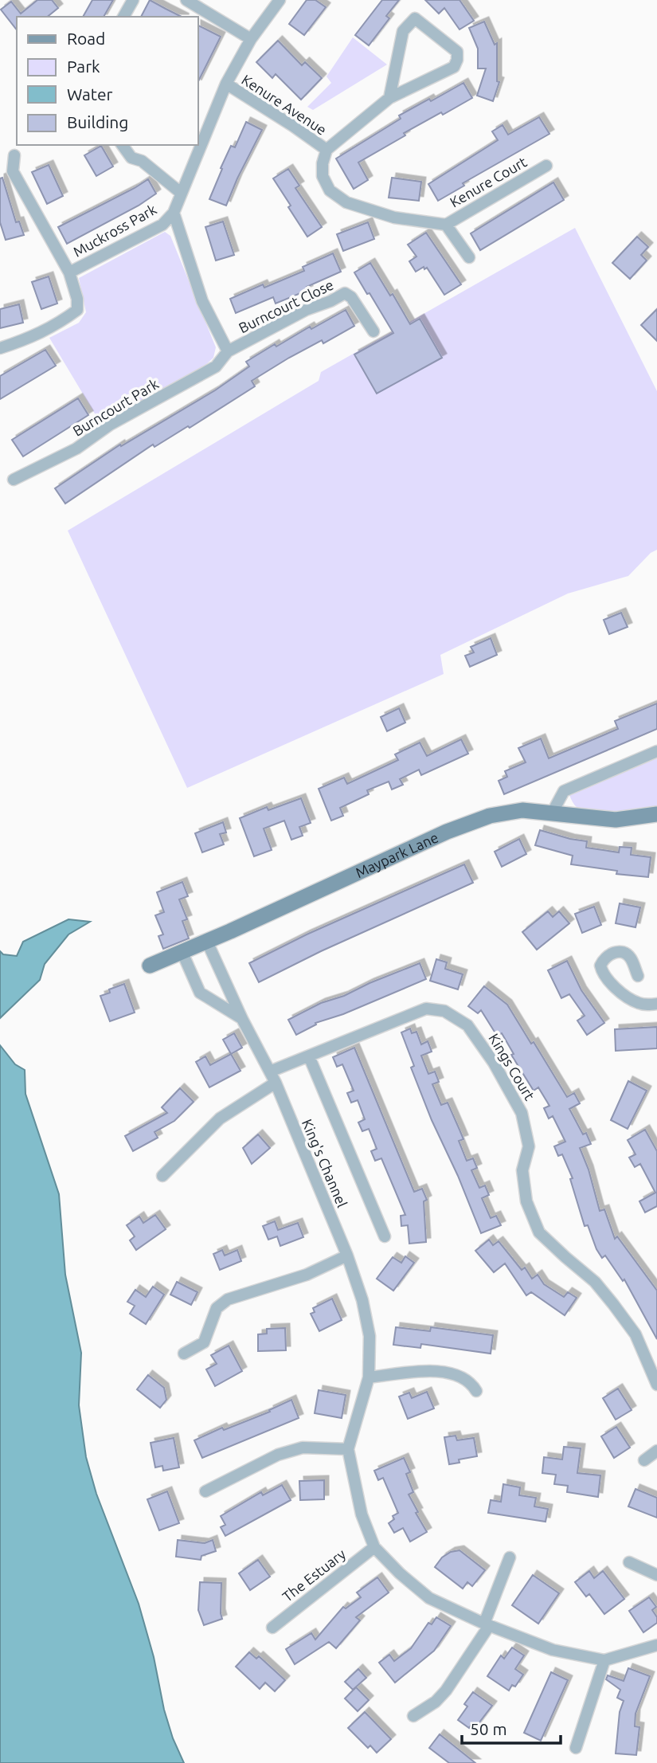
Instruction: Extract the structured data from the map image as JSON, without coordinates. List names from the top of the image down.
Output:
{
  "streets": {
    "street": [
      "Kenure Avenue",
      "Kenure Court",
      "Muckross Park",
      "Burncourt Close",
      "Burncourt Park",
      "Maypark Lane",
      "Kings Court",
      "King's Channel",
      "The Estuary"
    ]
  },
  "crossings": [
    ["Kenure Avenue", "Kenure Court"],
    ["Burncourt Close", "Burncourt Park"],
    ["Maypark Lane", "King's Channel"],
    ["Kings Court", "King's Channel"],
    ["King's Channel", "The Estuary"]
  ],
  "legend": [
    "Road",
    "Park",
    "Water",
    "Building"
  ],
  "scale_bar": "50 m"
}
